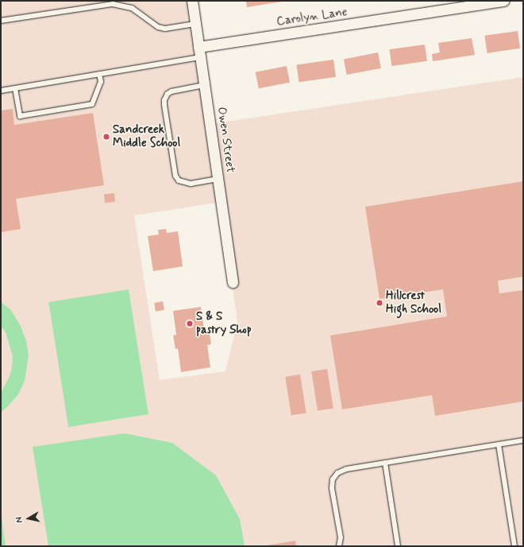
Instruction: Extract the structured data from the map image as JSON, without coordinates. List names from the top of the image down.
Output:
{
  "streets": {
    "street": ["Carolyn Lane", "Owen Street"]
  },
  "crossings": [
    ["Carolyn Lane", "Owen Street"]
  ],
  "places": ["Sandcreek Middle School", "Hillcrest High School", "S & S pastry Shop"],
  "north": "left"
}
